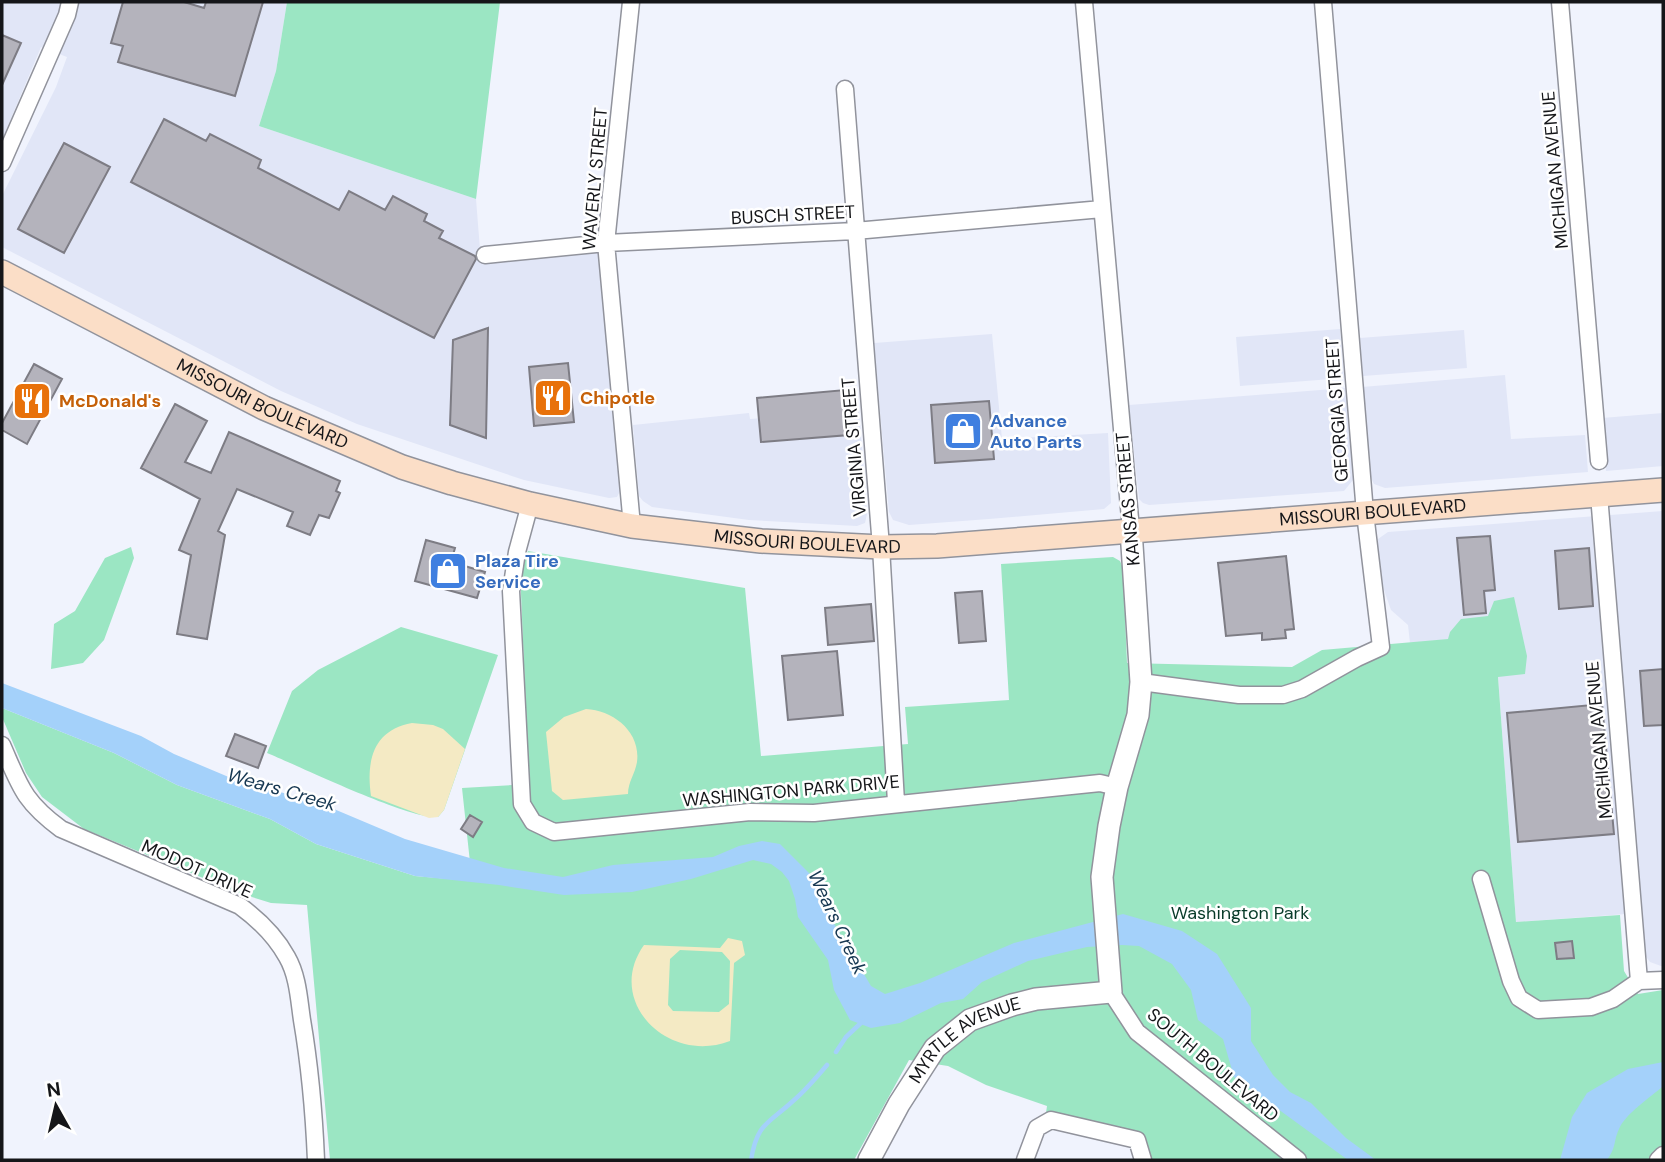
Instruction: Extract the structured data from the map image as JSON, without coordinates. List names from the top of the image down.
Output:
{
  "streets": {
    "main road": ["MISSOURI BOULEVARD"],
    "street": [
      "MICHIGAN AVENUE",
      "WAVERLY STREET",
      "BUSCH STREET",
      "GEORGIA STREET",
      "VIRGINIA STREET",
      "KANSAS STREET",
      "WASHINGTON PARK DRIVE",
      "MODOT DRIVE",
      "MYRTLE AVENUE",
      "SOUTH BOULEVARD"
    ]
  },
  "crossings": [
    ["MICHIGAN AVENUE", "MISSOURI BOULEVARD"],
    ["WAVERLY STREET", "BUSCH STREET"],
    ["WAVERLY STREET", "MISSOURI BOULEVARD"],
    ["BUSCH STREET", "VIRGINIA STREET"],
    ["BUSCH STREET", "KANSAS STREET"],
    ["MISSOURI BOULEVARD", "GEORGIA STREET"],
    ["MISSOURI BOULEVARD", "VIRGINIA STREET"],
    ["MISSOURI BOULEVARD", "KANSAS STREET"],
    ["MISSOURI BOULEVARD", "WASHINGTON PARK DRIVE"],
    ["GEORGIA STREET", "KANSAS STREET"],
    ["VIRGINIA STREET", "WASHINGTON PARK DRIVE"],
    ["KANSAS STREET", "WASHINGTON PARK DRIVE"],
    ["KANSAS STREET", "MYRTLE AVENUE"],
    ["KANSAS STREET", "SOUTH BOULEVARD"],
    ["MYRTLE AVENUE", "SOUTH BOULEVARD"]
  ],
  "water": ["Wears Creek"],
  "parks": ["Washington Park"],
  "places": {
    "restaurant": ["Chipotle", "McDonald's"],
    "shop": ["Advance Auto Parts", "Plaza Tire Service"]
  },
  "north": "top"
}
